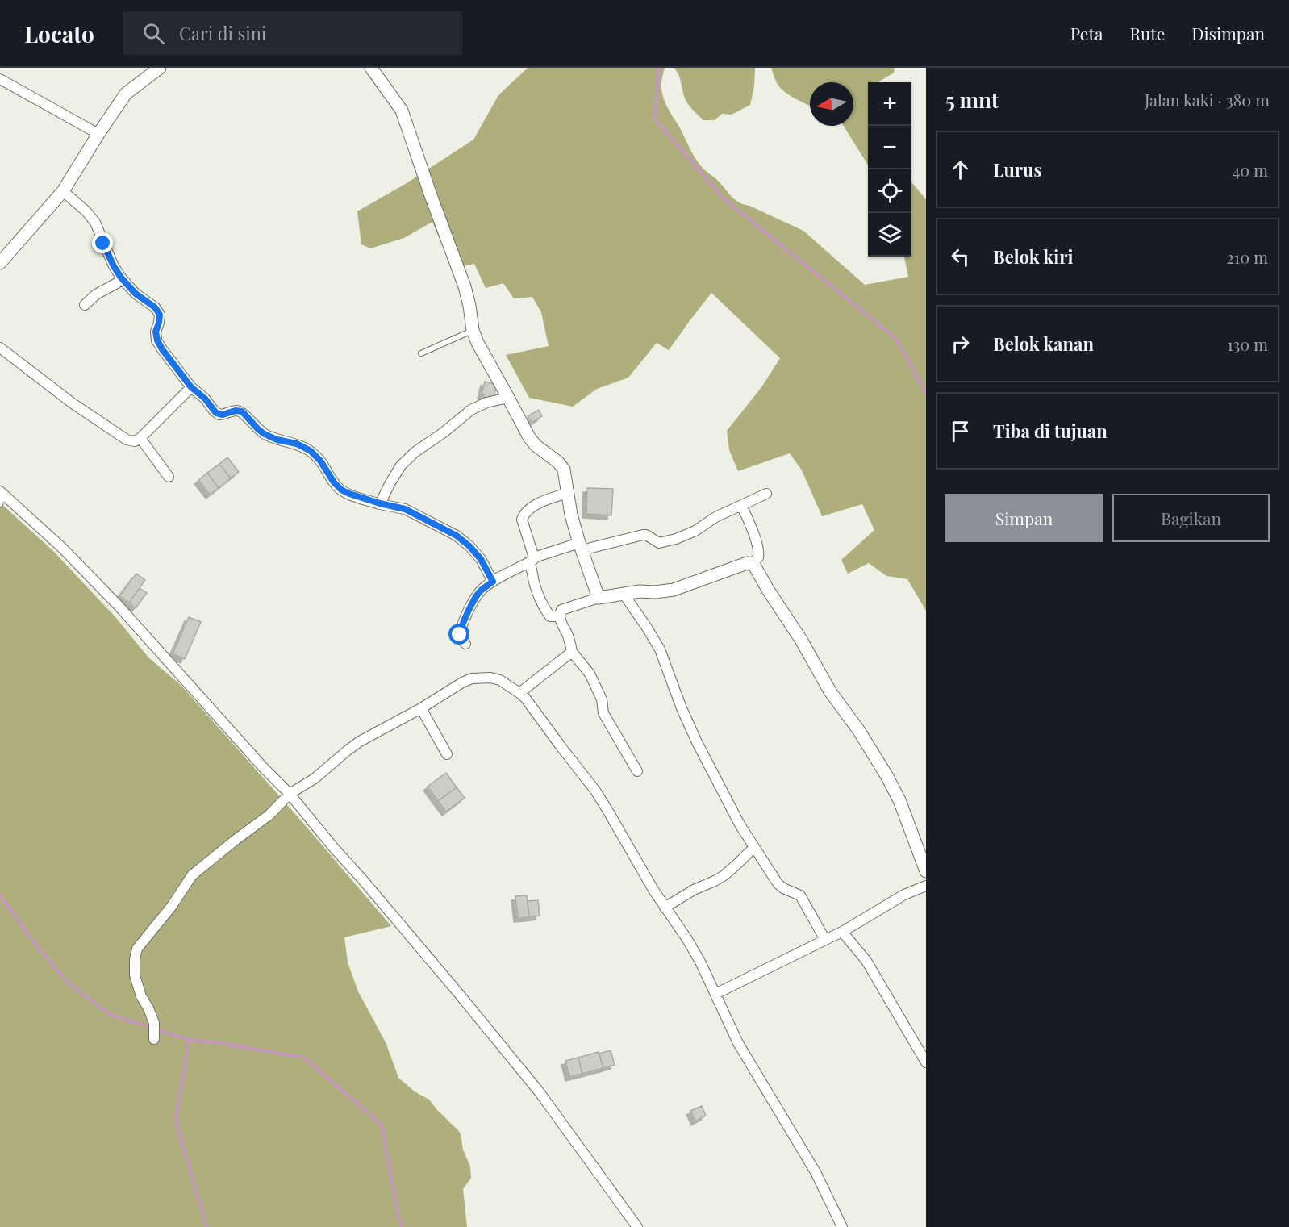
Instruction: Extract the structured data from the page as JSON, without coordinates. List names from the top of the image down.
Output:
{
  "north": "left",
  "page": {
    "header": "Locato",
    "search": "Cari di sini",
    "nav": ["Peta", "Rute", "Disimpan"],
    "heading": ["5 mnt", "Jalan kaki · 380 m"],
    "map_buttons": ["+", "−"],
    "list": [
      ["Lurus", "40 m"],
      ["Belok kiri", "210 m"],
      ["Belok kanan", "130 m"],
      "Tiba di tujuan"
    ],
    "buttons": ["Simpan", "Bagikan"]
  }
}
